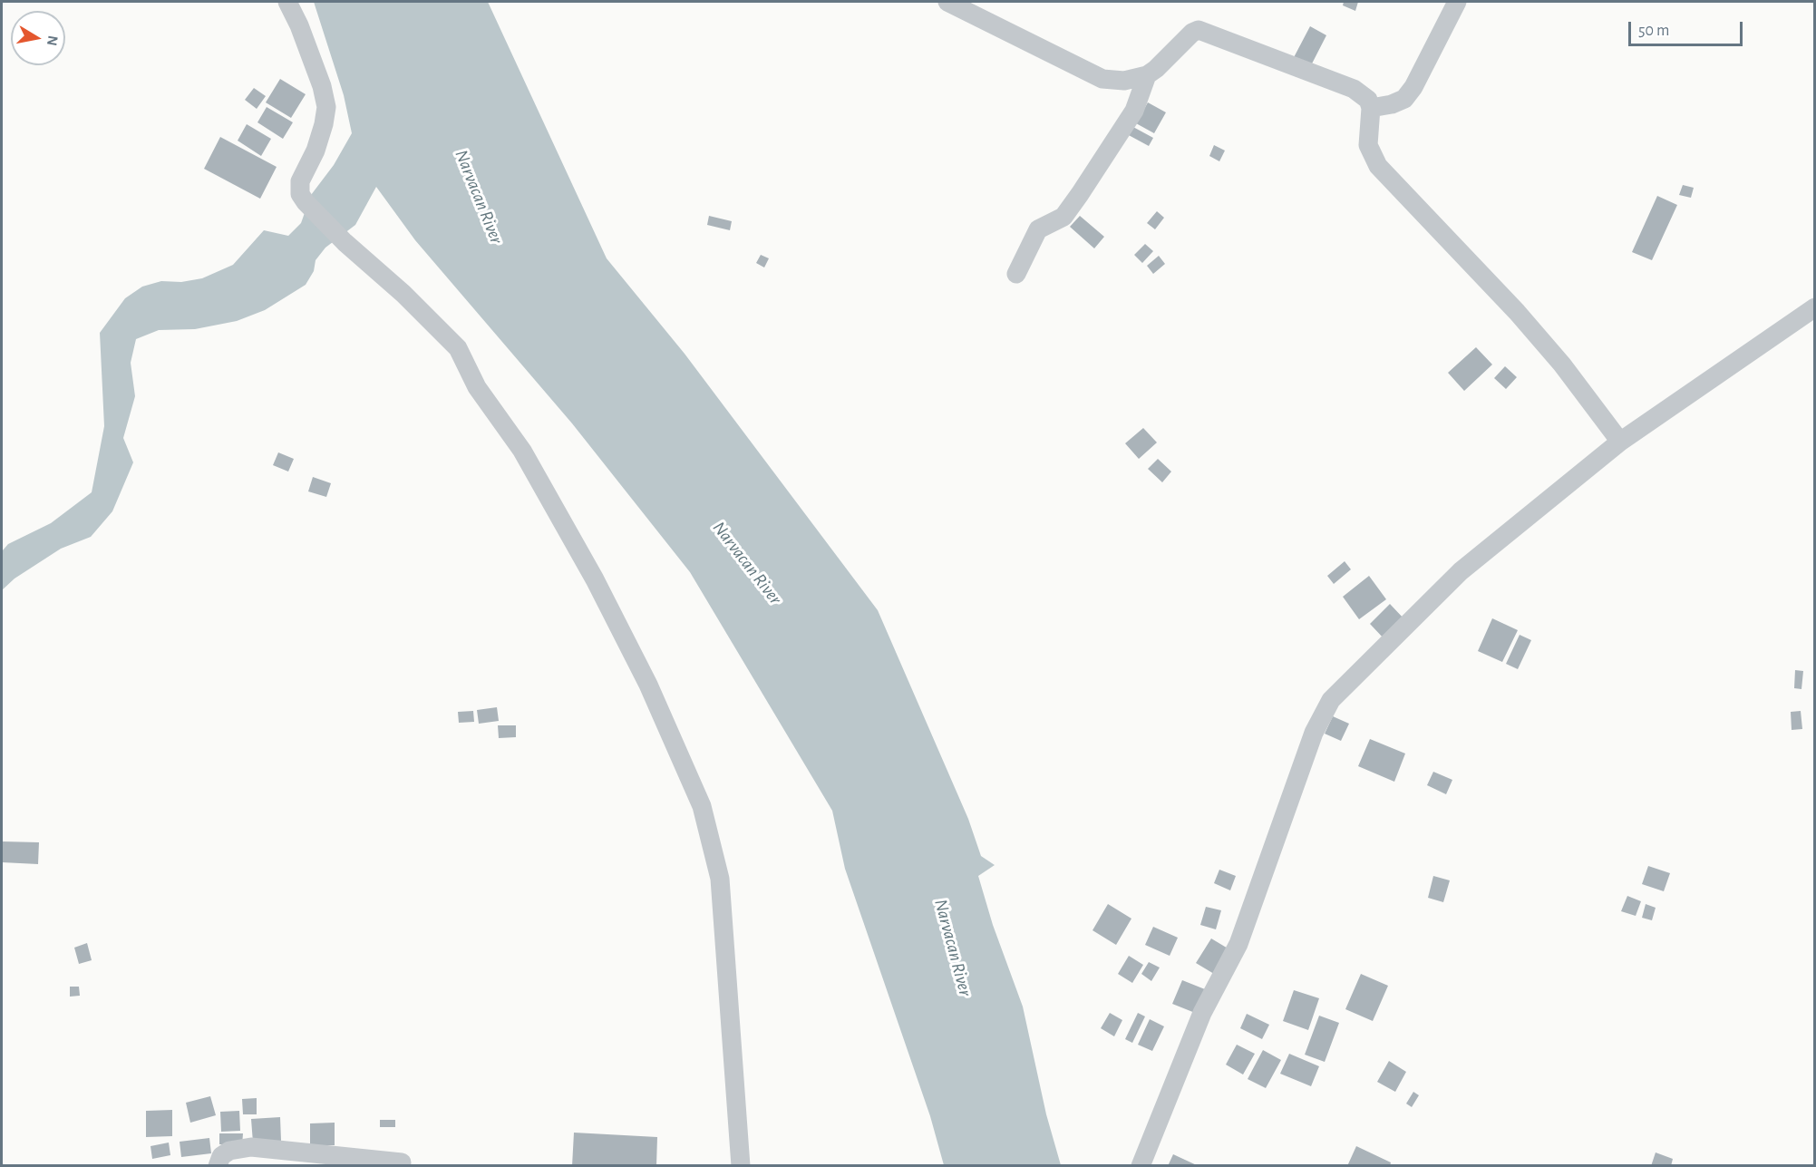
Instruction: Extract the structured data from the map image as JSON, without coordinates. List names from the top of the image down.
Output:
{
  "water": ["Narvacan River"],
  "scale_bar": "50 m",
  "north": "right"
}
